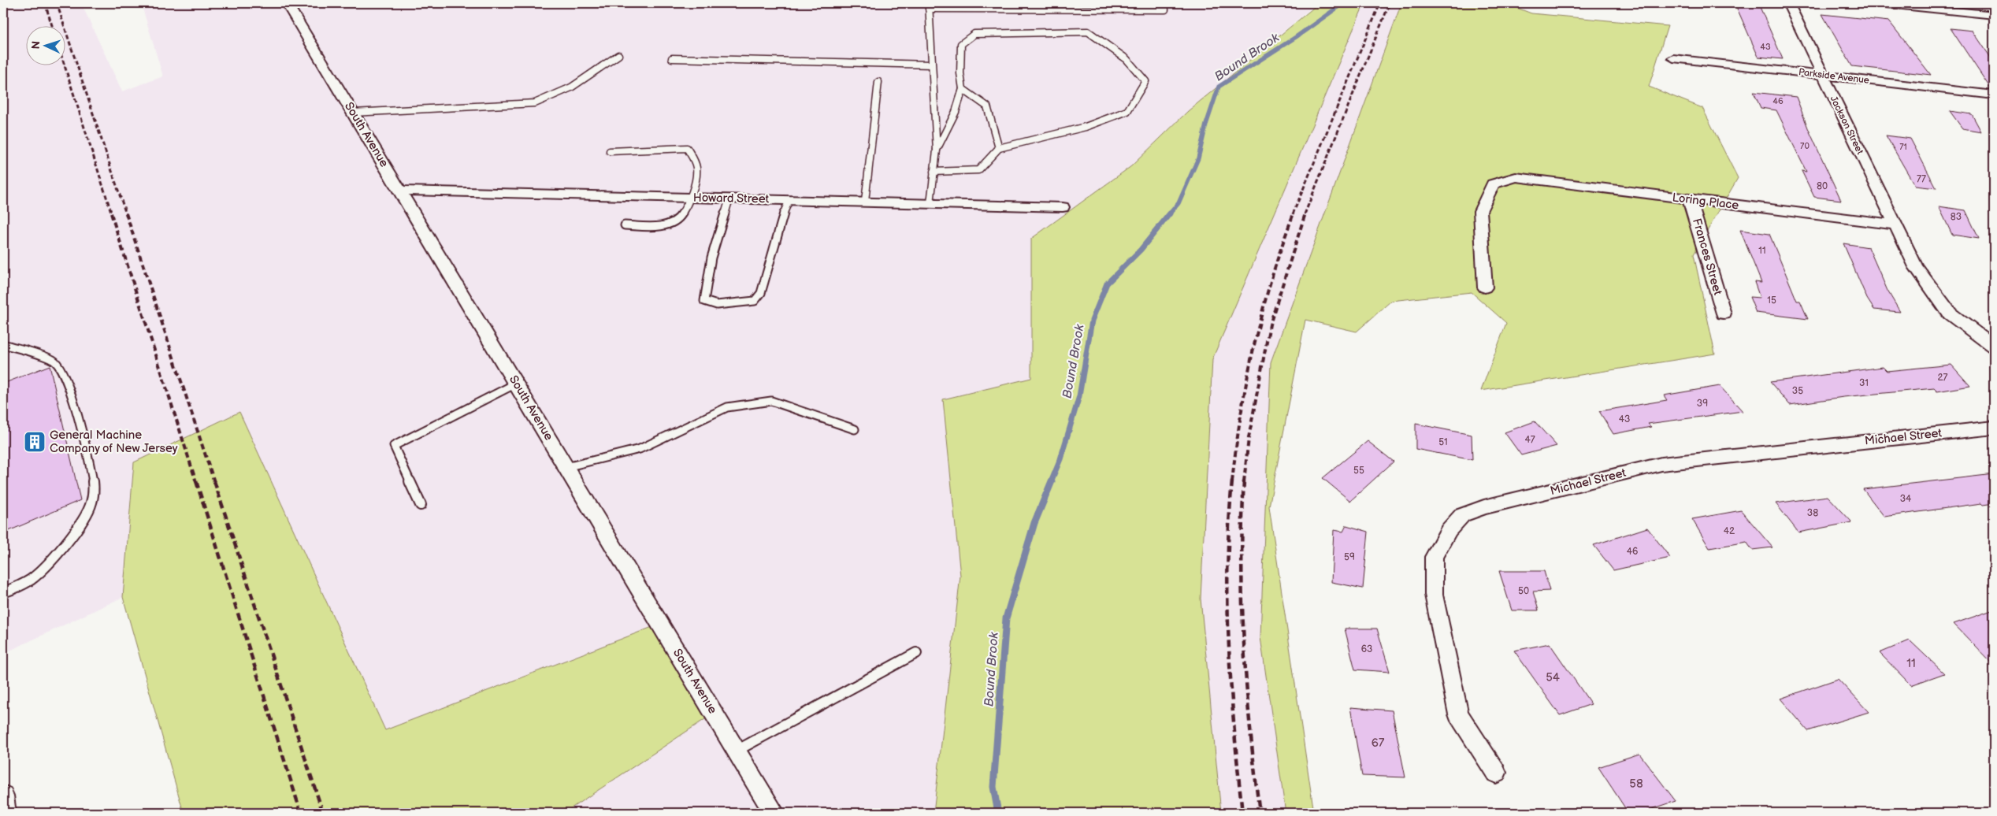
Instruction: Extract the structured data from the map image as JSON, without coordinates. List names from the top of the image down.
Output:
{
  "streets": {
    "street": [
      "Parkside Avenue",
      "Jackson Street",
      "South Avenue",
      "Howard Street",
      "Loring Place",
      "Frances Street",
      "Michael Street"
    ]
  },
  "crossings": [
    ["Parkside Avenue", "Jackson Street"],
    ["Jackson Street", "Loring Place"],
    ["South Avenue", "Howard Street"],
    ["Loring Place", "Frances Street"]
  ],
  "water": ["Bound Brook"],
  "places": {
    "building": ["General Machine Company of New Jersey"]
  },
  "house_numbers": [
    "43",
    "46",
    "70",
    "71",
    "77",
    "80",
    "83",
    "11",
    "15",
    "27",
    "31",
    "35",
    "39",
    "43",
    "47",
    "51",
    "55",
    "34",
    "38",
    "42",
    "46",
    "59",
    "50",
    "63",
    "11",
    "54",
    "67",
    "58"
  ],
  "north": "left"
}
